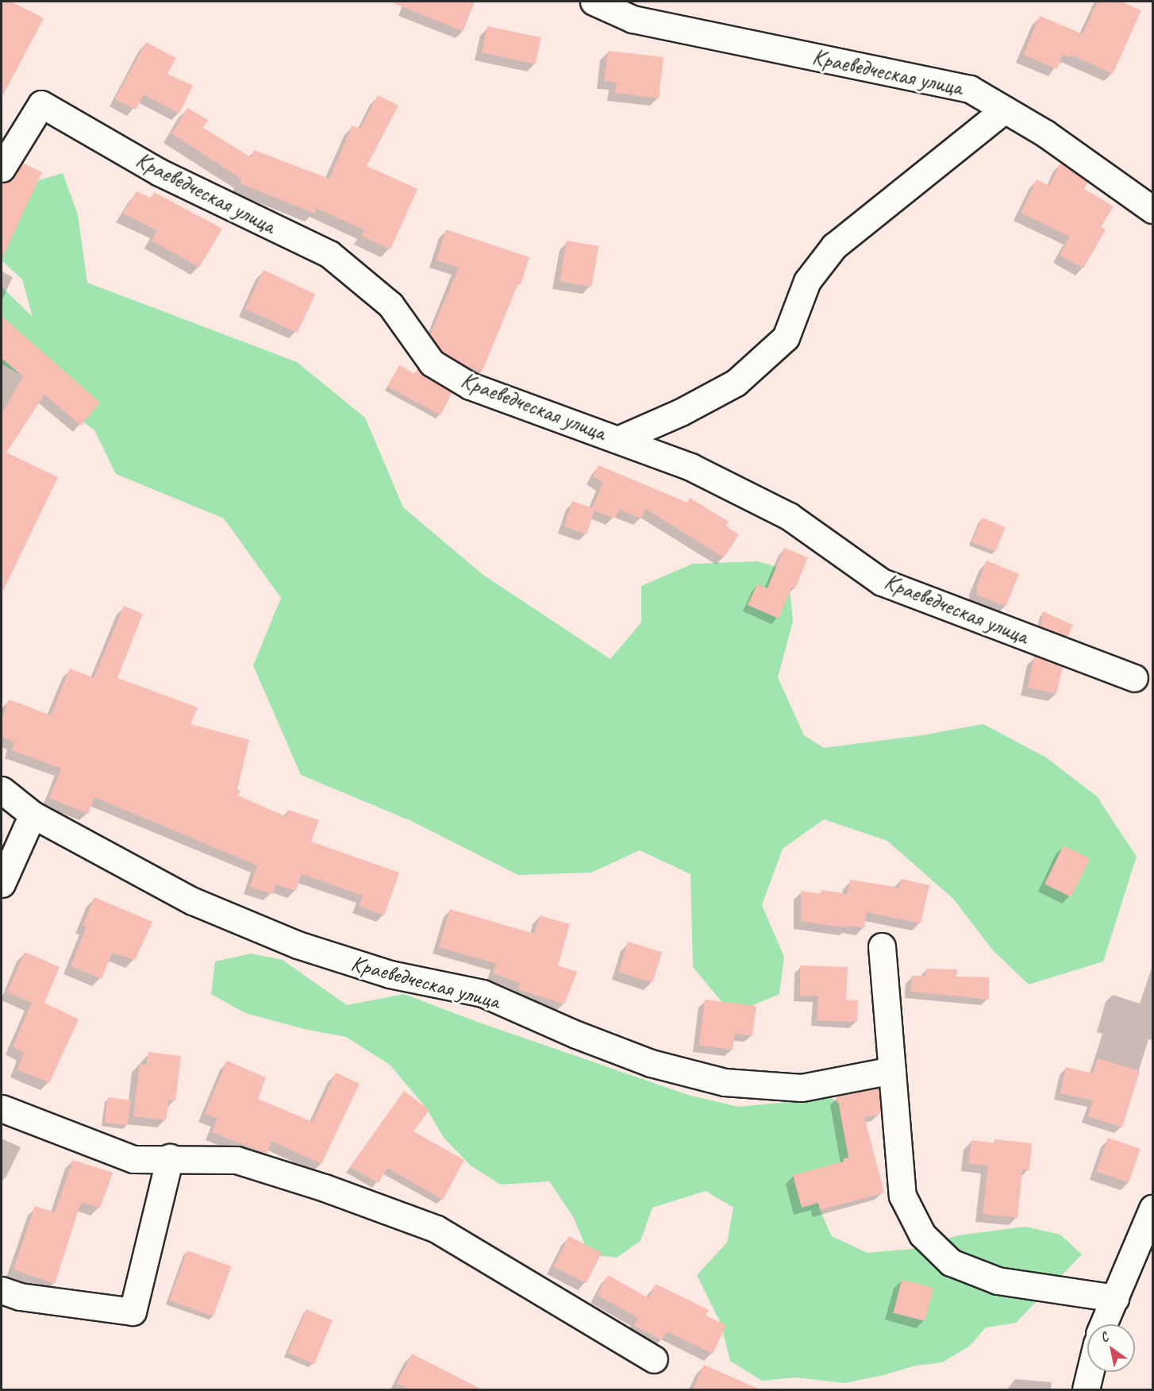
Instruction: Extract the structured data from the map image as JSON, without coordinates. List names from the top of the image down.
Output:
{
  "streets": {
    "street": ["Краеведческая улица"]
  },
  "north": "top left"
}
